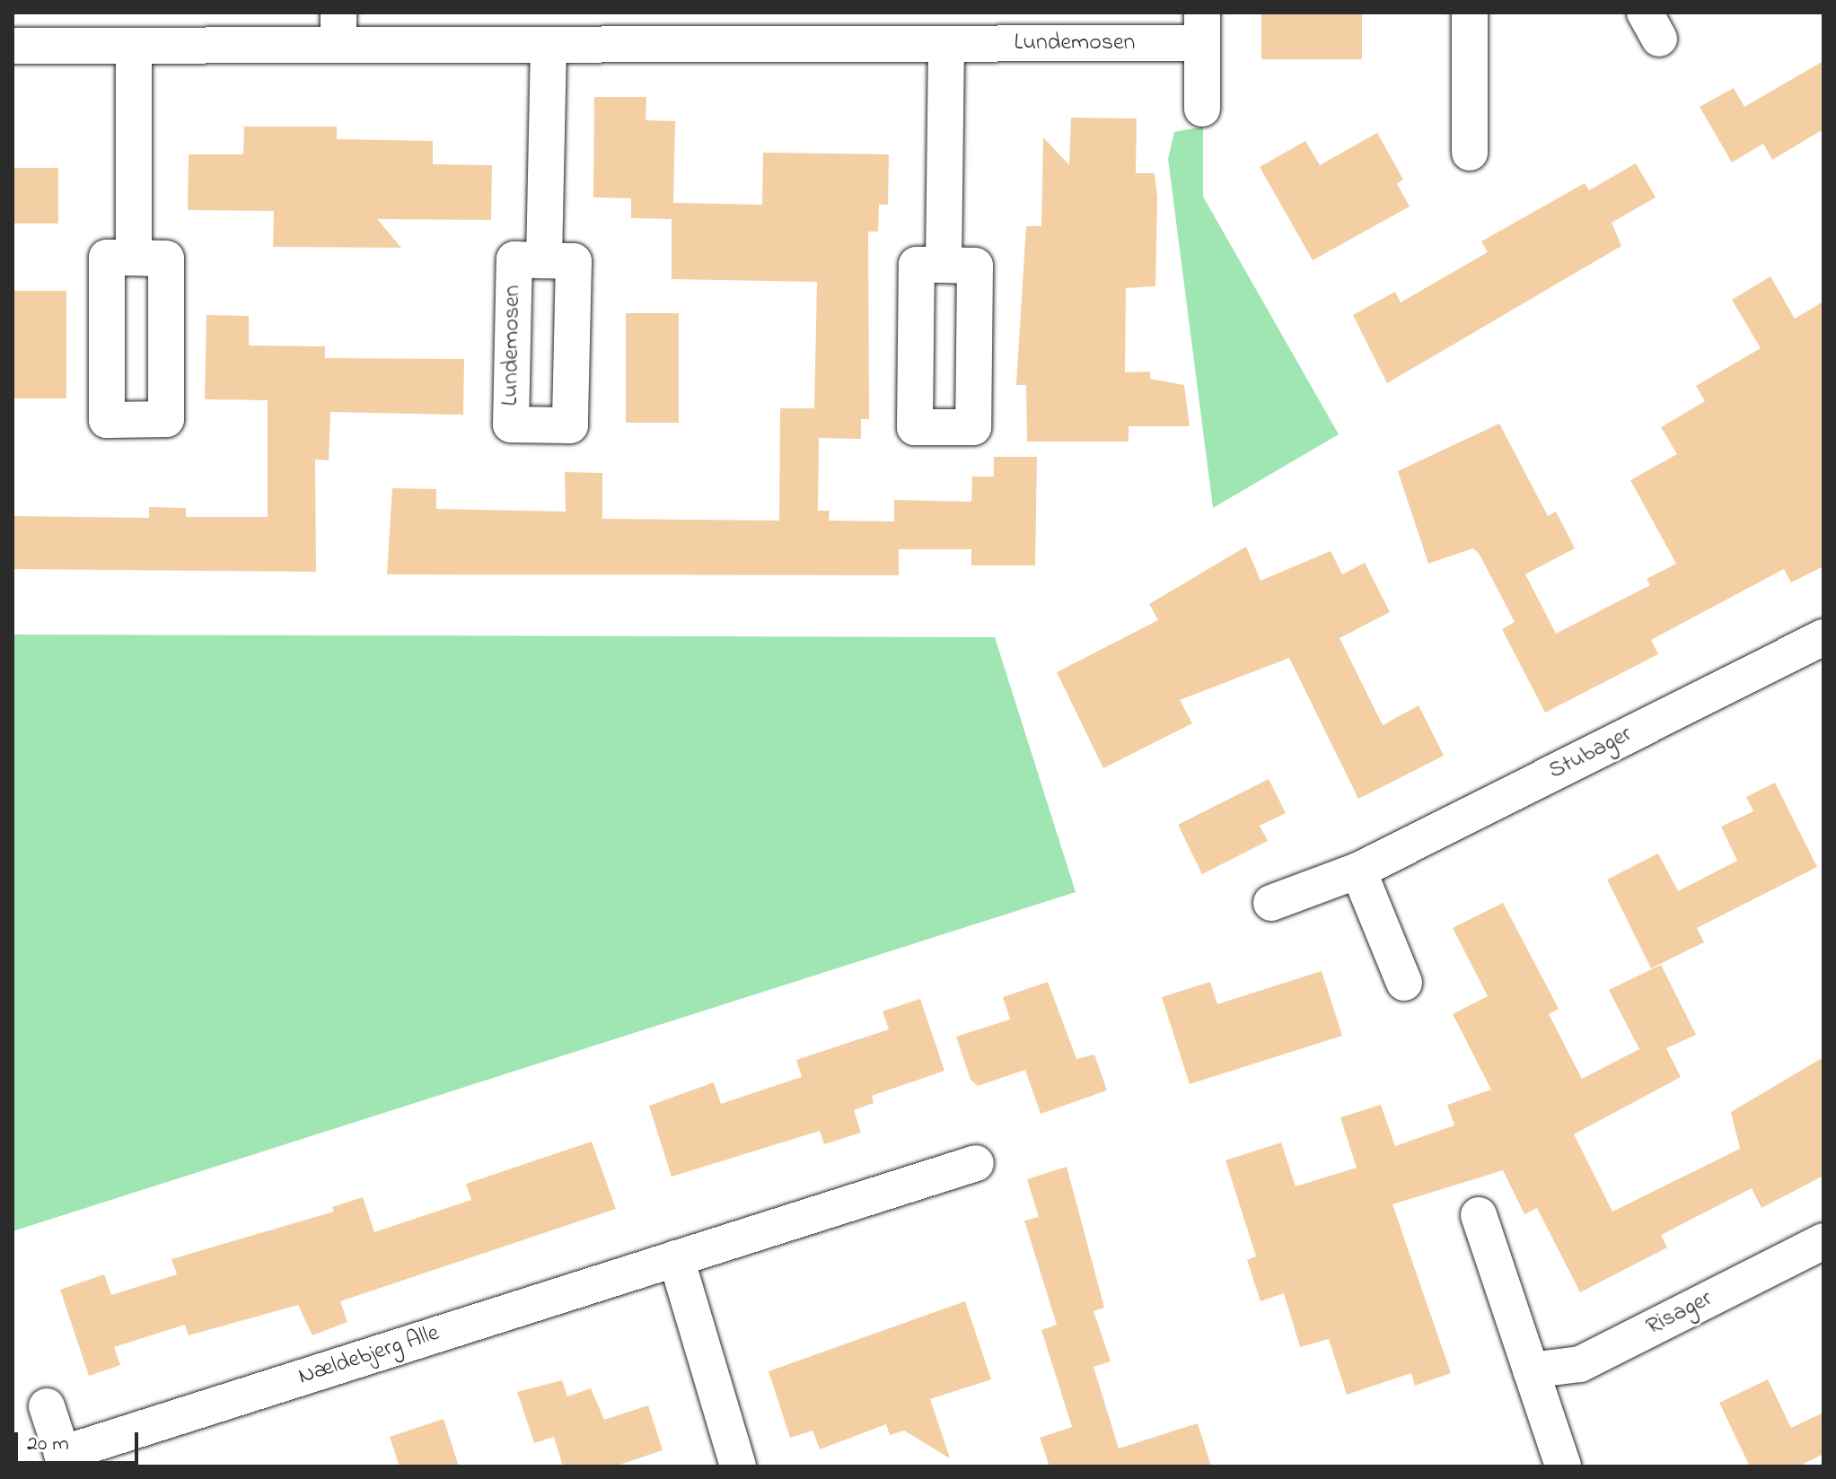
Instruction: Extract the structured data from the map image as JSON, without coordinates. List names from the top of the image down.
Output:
{
  "streets": {
    "street": [
      "Lundemosen",
      "Stubager",
      "Risager",
      "Nældebjerg Alle"
    ]
  },
  "scale_bar": "20 m"
}
